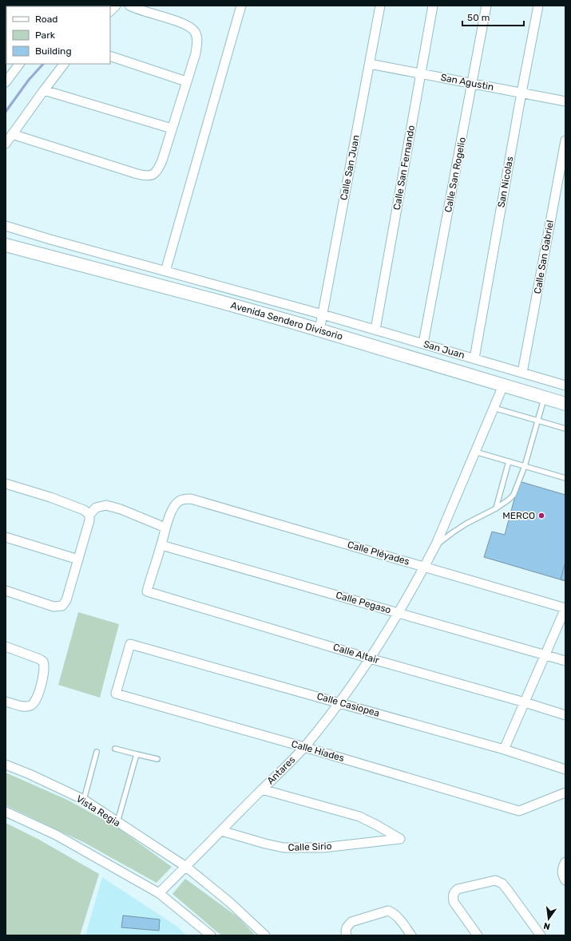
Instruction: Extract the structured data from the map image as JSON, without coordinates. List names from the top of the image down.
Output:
{
  "streets": {
    "street": [
      "San Agustin",
      "Calle San Juan",
      "Calle San Fernando",
      "Calle San Rogelio",
      "San Nicolas",
      "Calle San Gabriel",
      "Avenida Sendero Divisorio",
      "San Juan",
      "Calle Pléyades",
      "Calle Pegaso",
      "Calle Altair",
      "Calle Casiopea",
      "Calle Híades",
      "Antares",
      "Vista Regia",
      "Calle Sirio"
    ]
  },
  "crossings": [
    ["San Agustin", "Calle San Juan"],
    ["San Agustin", "Calle San Fernando"],
    ["San Agustin", "Calle San Rogelio"],
    ["San Agustin", "San Nicolas"],
    ["Calle San Juan", "Avenida Sendero Divisorio"],
    ["Calle San Juan", "San Juan"],
    ["Calle San Fernando", "San Juan"],
    ["Calle San Rogelio", "San Juan"],
    ["San Nicolas", "San Juan"],
    ["Calle San Gabriel", "San Juan"],
    ["Avenida Sendero Divisorio", "San Juan"],
    ["Avenida Sendero Divisorio", "Antares"],
    ["Calle Pléyades", "Antares"],
    ["Calle Pegaso", "Calle Altair"],
    ["Calle Pegaso", "Antares"],
    ["Calle Altair", "Antares"],
    ["Calle Casiopea", "Calle Híades"],
    ["Calle Casiopea", "Antares"],
    ["Calle Híades", "Antares"],
    ["Antares", "Vista Regia"],
    ["Antares", "Calle Sirio"]
  ],
  "places": ["MERCO"],
  "legend": ["Road", "Park", "Building"],
  "scale_bar": "50 m",
  "north": "bottom"
}
